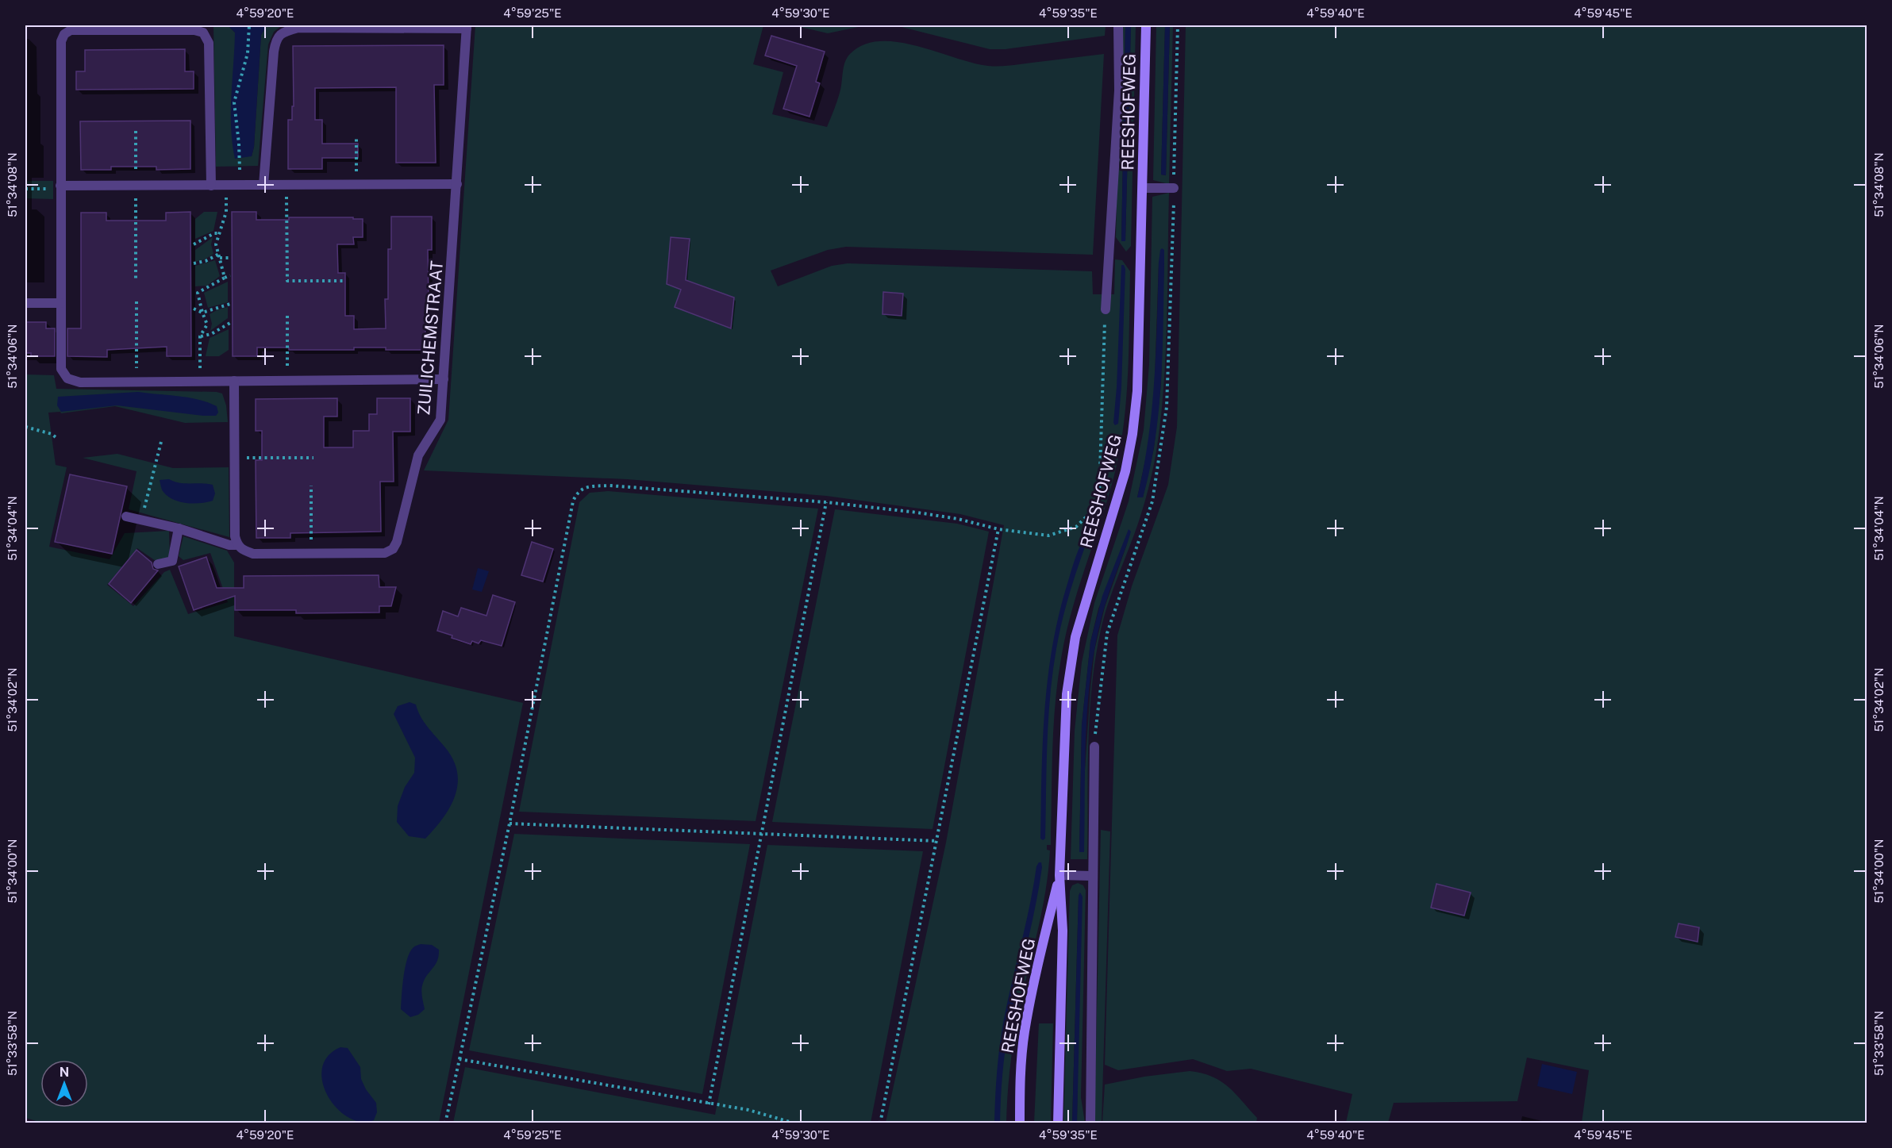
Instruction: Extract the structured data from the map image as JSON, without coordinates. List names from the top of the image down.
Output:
{
  "streets": {
    "street": ["REESHOFWEG", "ZUILICHEMSTRAAT"]
  },
  "north": "top",
  "coordinates": [
    "4°59'20\"E",
    "4°59'25\"E",
    "4°59'30\"E",
    "4°59'35\"E",
    "4°59'40\"E",
    "4°59'45\"E",
    "51°34'08\"N",
    "51°34'06\"N",
    "51°34'04\"N",
    "51°34'02\"N",
    "51°34'00\"N",
    "51°33'58\"N"
  ]
}
